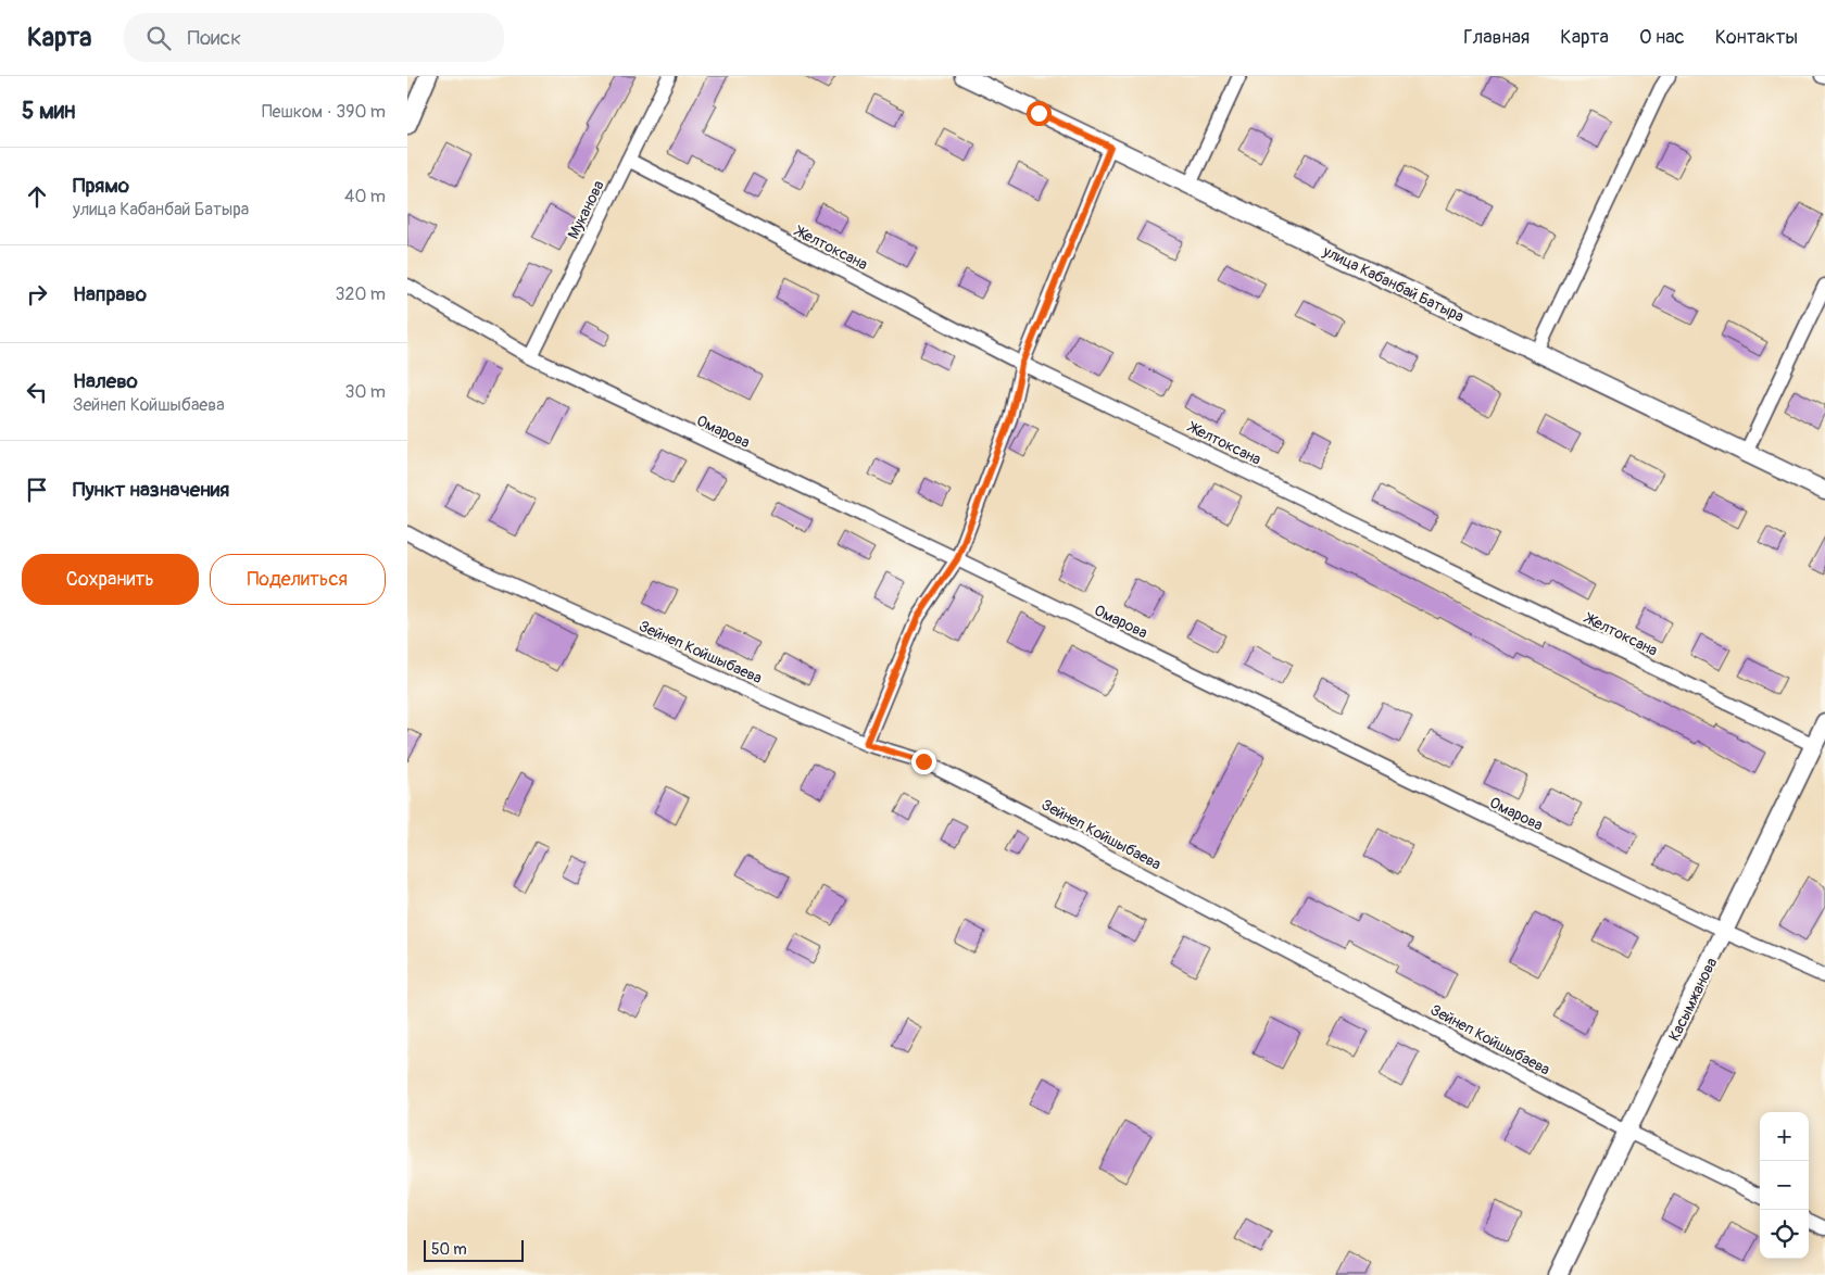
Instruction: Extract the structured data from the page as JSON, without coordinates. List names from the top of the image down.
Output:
{
  "streets": {
    "street": [
      "Муканова",
      "Желтоксана",
      "улица Кабанбай Батыра",
      "Омарова",
      "Зейнеп Койшыбаева",
      "Касымжанова"
    ]
  },
  "crossings": [
    ["Муканова", "Желтоксана"],
    ["Муканова", "Омарова"],
    ["Желтоксана", "Касымжанова"],
    ["Омарова", "Касымжанова"],
    ["Зейнеп Койшыбаева", "Касымжанова"]
  ],
  "scale_bar": "50 m",
  "page": {
    "header": "Карта",
    "search": "Поиск",
    "nav": [
      "Главная",
      "Карта",
      "О нас",
      "Контакты"
    ],
    "heading": ["5 мин", "Пешком · 390 m"],
    "list": [
      ["Прямо", "улица Кабанбай Батыра", "40 m"],
      ["Направо", "320 m"],
      ["Налево", "Зейнеп Койшыбаева", "30 m"],
      "Пункт назначения"
    ],
    "buttons": ["Сохранить", "Поделиться"],
    "map_buttons": ["+", "−"],
    "scale": "50 m"
  }
}
